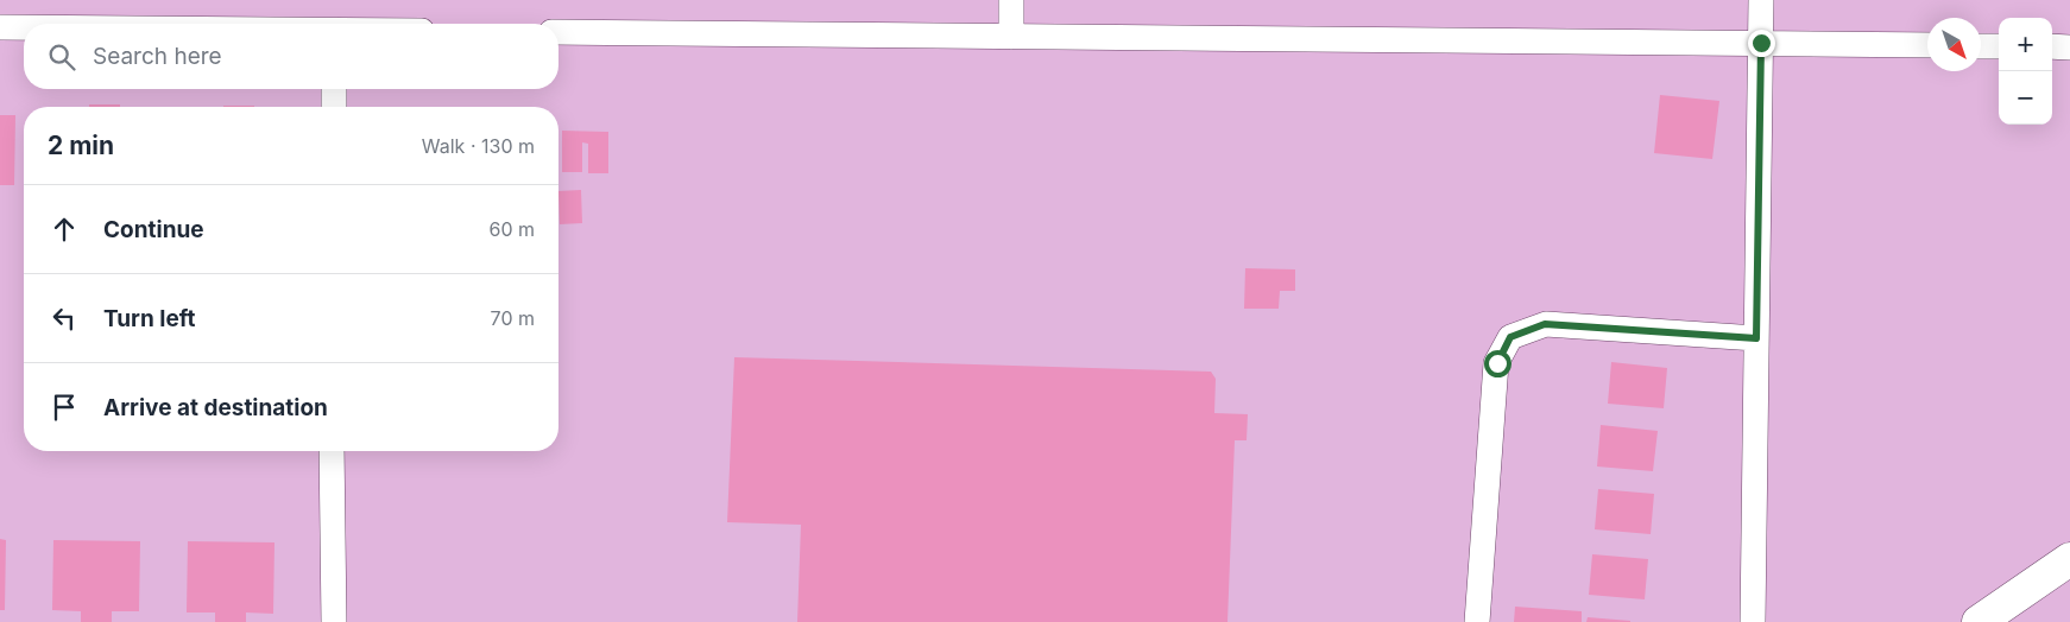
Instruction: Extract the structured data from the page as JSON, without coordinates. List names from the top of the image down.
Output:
{
  "north": "bottom right",
  "page": {
    "map_buttons": ["+", "−"],
    "search": "Search here",
    "heading": ["2 min", "Walk · 130 m"],
    "list": [
      ["Continue", "60 m"],
      ["Turn left", "70 m"],
      "Arrive at destination"
    ]
  }
}
